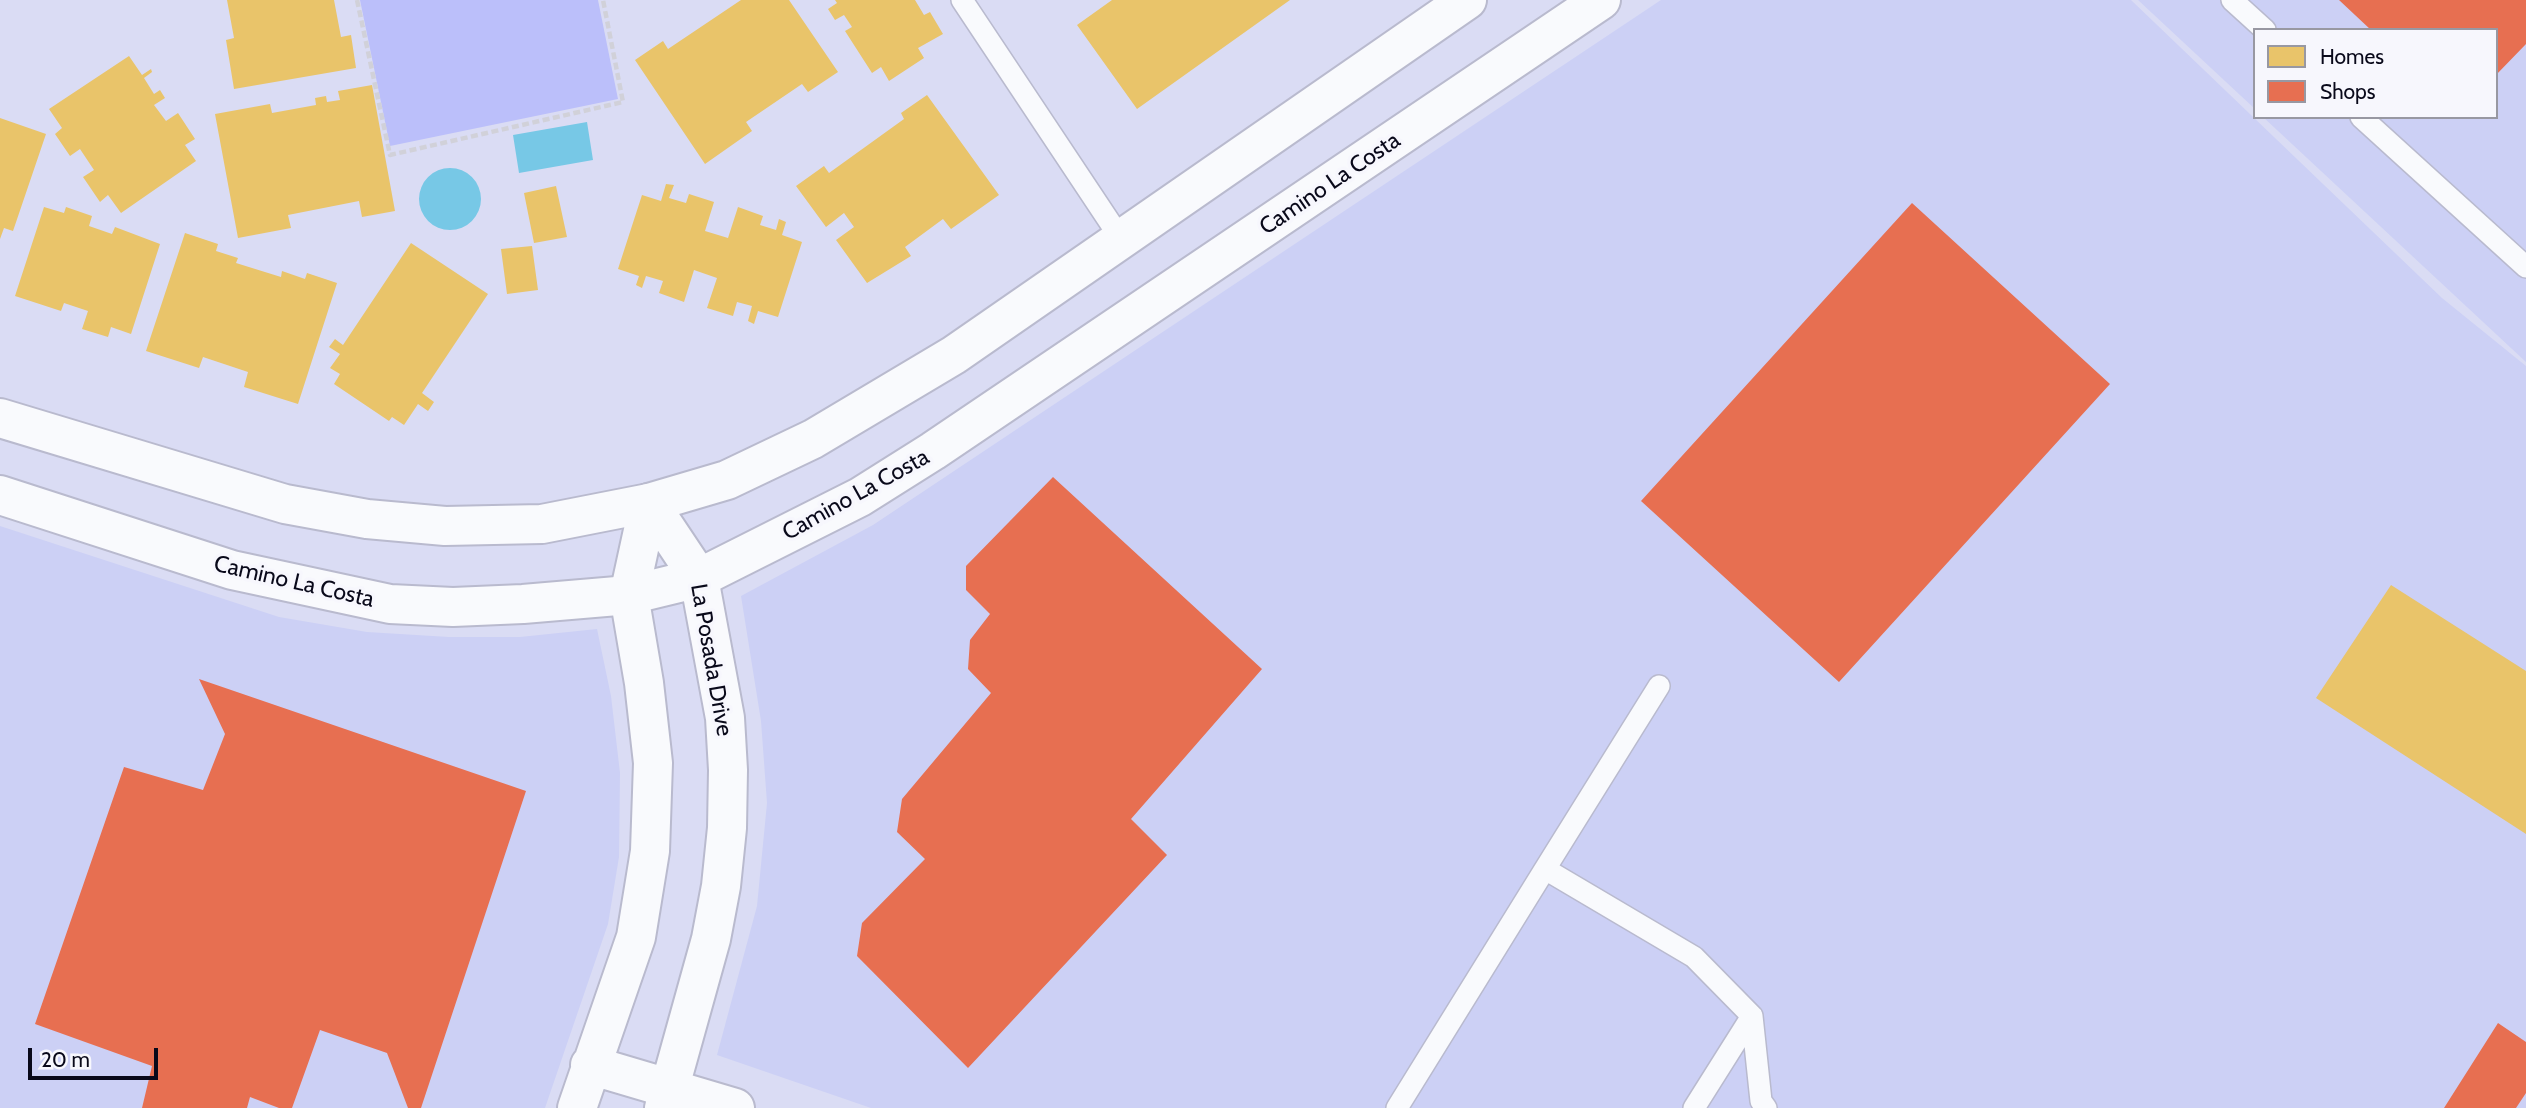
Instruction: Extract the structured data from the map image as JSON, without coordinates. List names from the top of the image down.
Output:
{
  "streets": {
    "street": ["Camino La Costa", "La Posada Drive"]
  },
  "crossings": [
    ["Camino La Costa", "La Posada Drive"]
  ],
  "legend": ["Homes", "Shops"],
  "scale_bar": "20 m"
}
